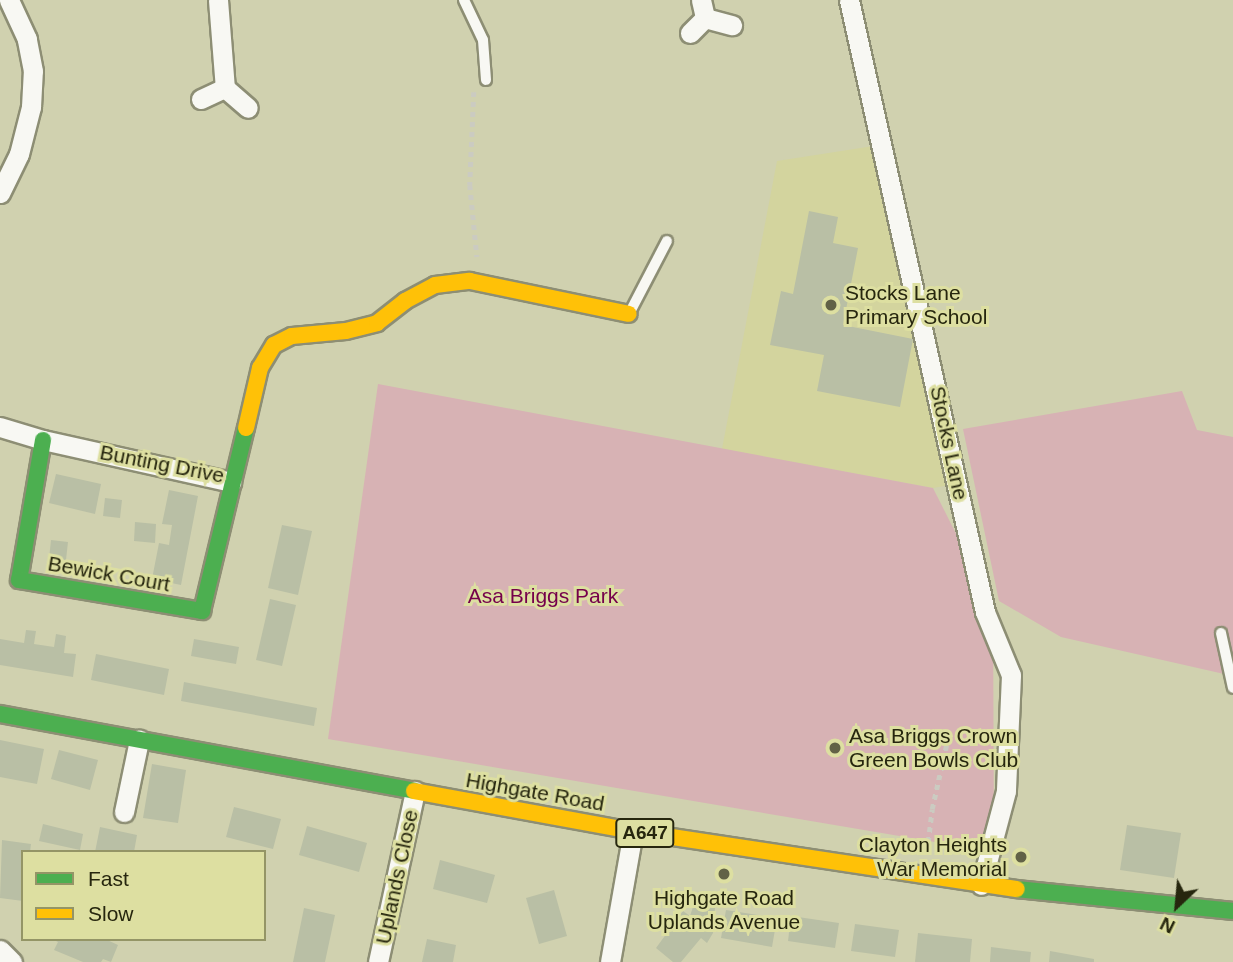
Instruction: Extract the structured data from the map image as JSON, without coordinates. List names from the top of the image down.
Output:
{
  "streets": {
    "main road": [
      "Bunting Drive",
      "Bewick Court",
      "Highgate Road",
      "A647"
    ],
    "street": ["Stocks Lane", "Uplands Close"]
  },
  "crossings": [
    ["Stocks Lane", "Highgate Road"],
    ["Bunting Drive", "Bewick Court"],
    ["Highgate Road", "Uplands Close"]
  ],
  "parks": ["Asa Briggs Park"],
  "places": [
    "Stocks Lane Primary School",
    "Asa Briggs Crown Green Bowls Club",
    "Clayton Heights War Memorial",
    "Highgate Road Uplands Avenue"
  ],
  "legend": ["Fast", "Slow"],
  "north": "bottom left"
}
